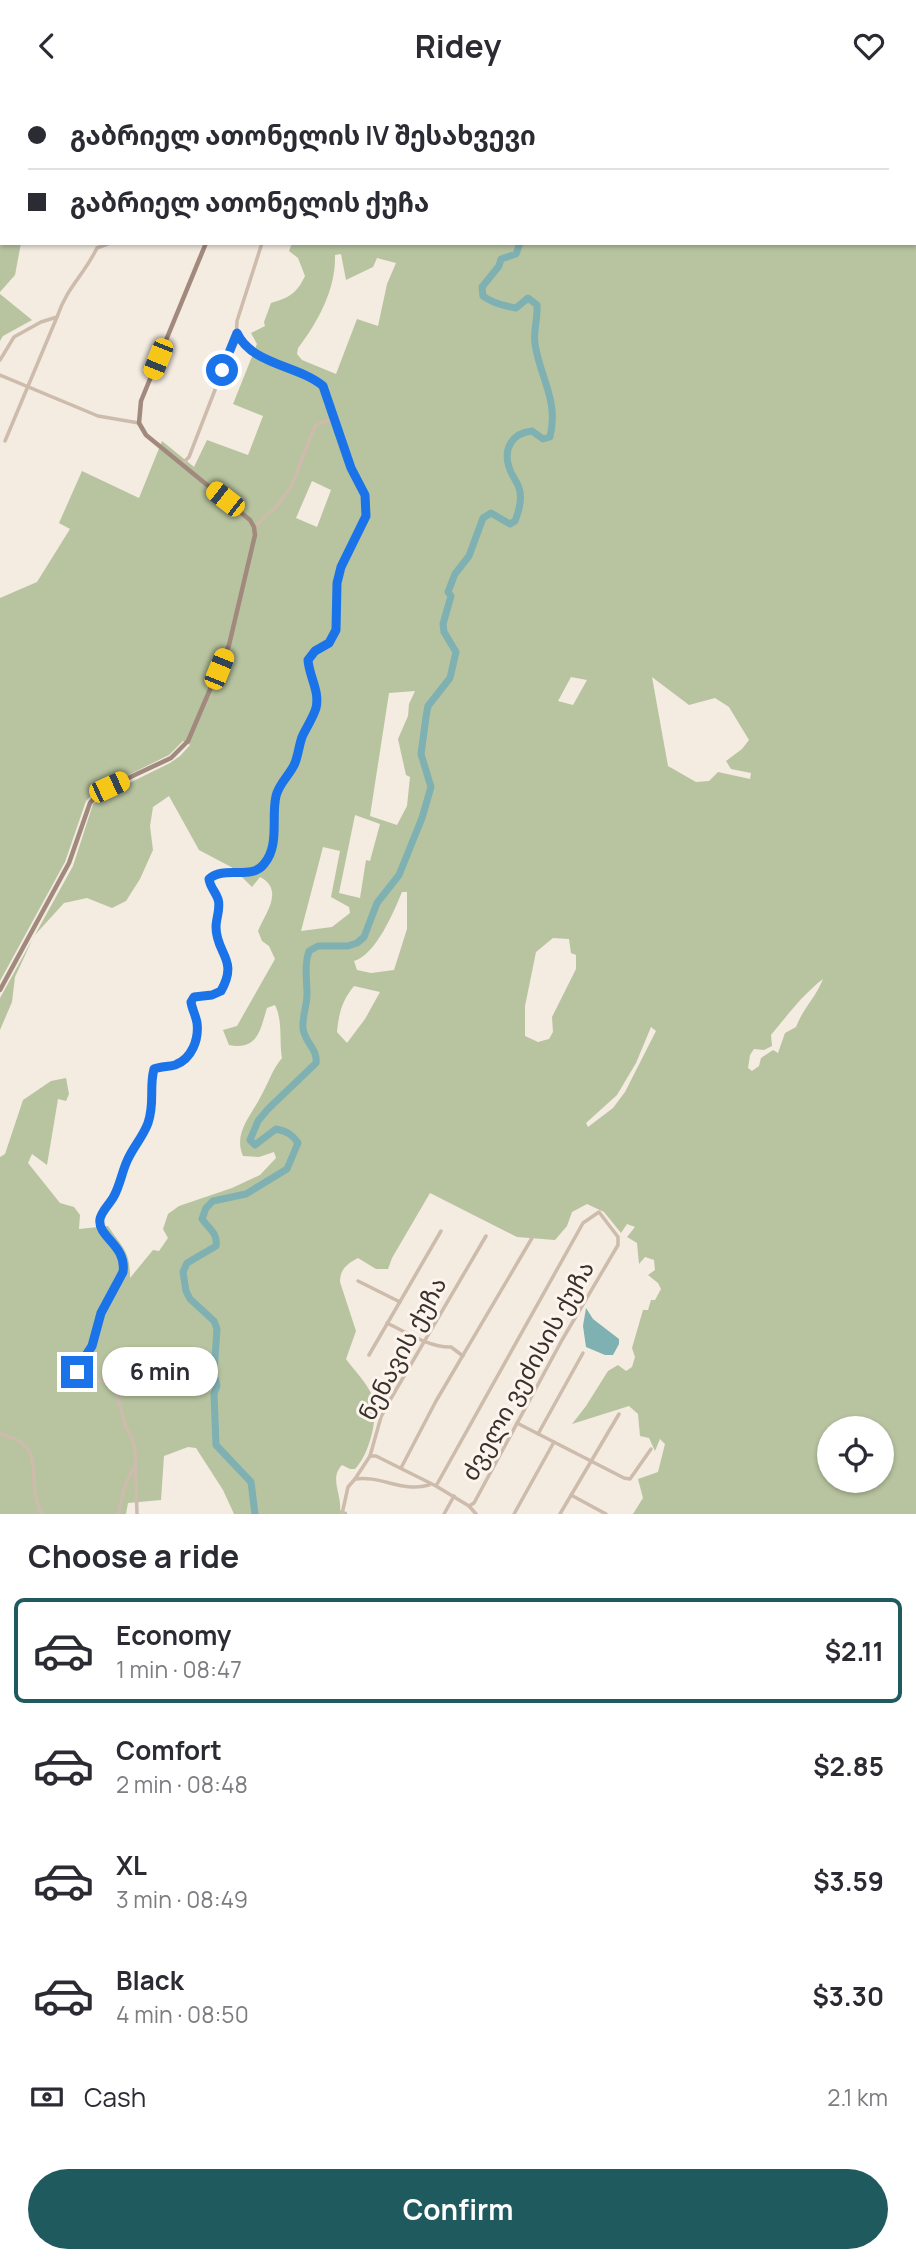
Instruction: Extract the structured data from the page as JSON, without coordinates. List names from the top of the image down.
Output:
{
  "streets": {
    "street": ["ნენავის ქუჩა", "ძველი ვეძისის ქუჩა"]
  },
  "crossings": [
    ["ნენავის ქუჩა", "ძველი ვეძისის ქუჩა"]
  ],
  "page": {
    "header": "Ridey",
    "banner": ["გაბრიელ ათონელის IV შესახვევი", "გაბრიელ ათონელის ქუჩა"],
    "bubble": "6 min",
    "heading": "Choose a ride",
    "list": [
      {
        "name": "Economy",
        "note": "1 min · 08:47",
        "value": "$2.11"
      },
      {
        "name": "Comfort",
        "note": "2 min · 08:48",
        "value": "$2.85"
      },
      {
        "name": "XL",
        "note": "3 min · 08:49",
        "value": "$3.59"
      },
      {
        "name": "Black",
        "note": "4 min · 08:50",
        "value": "$3.30"
      }
    ],
    "pay": ["Cash", "2.1 km"],
    "buttons": "Confirm"
  }
}
